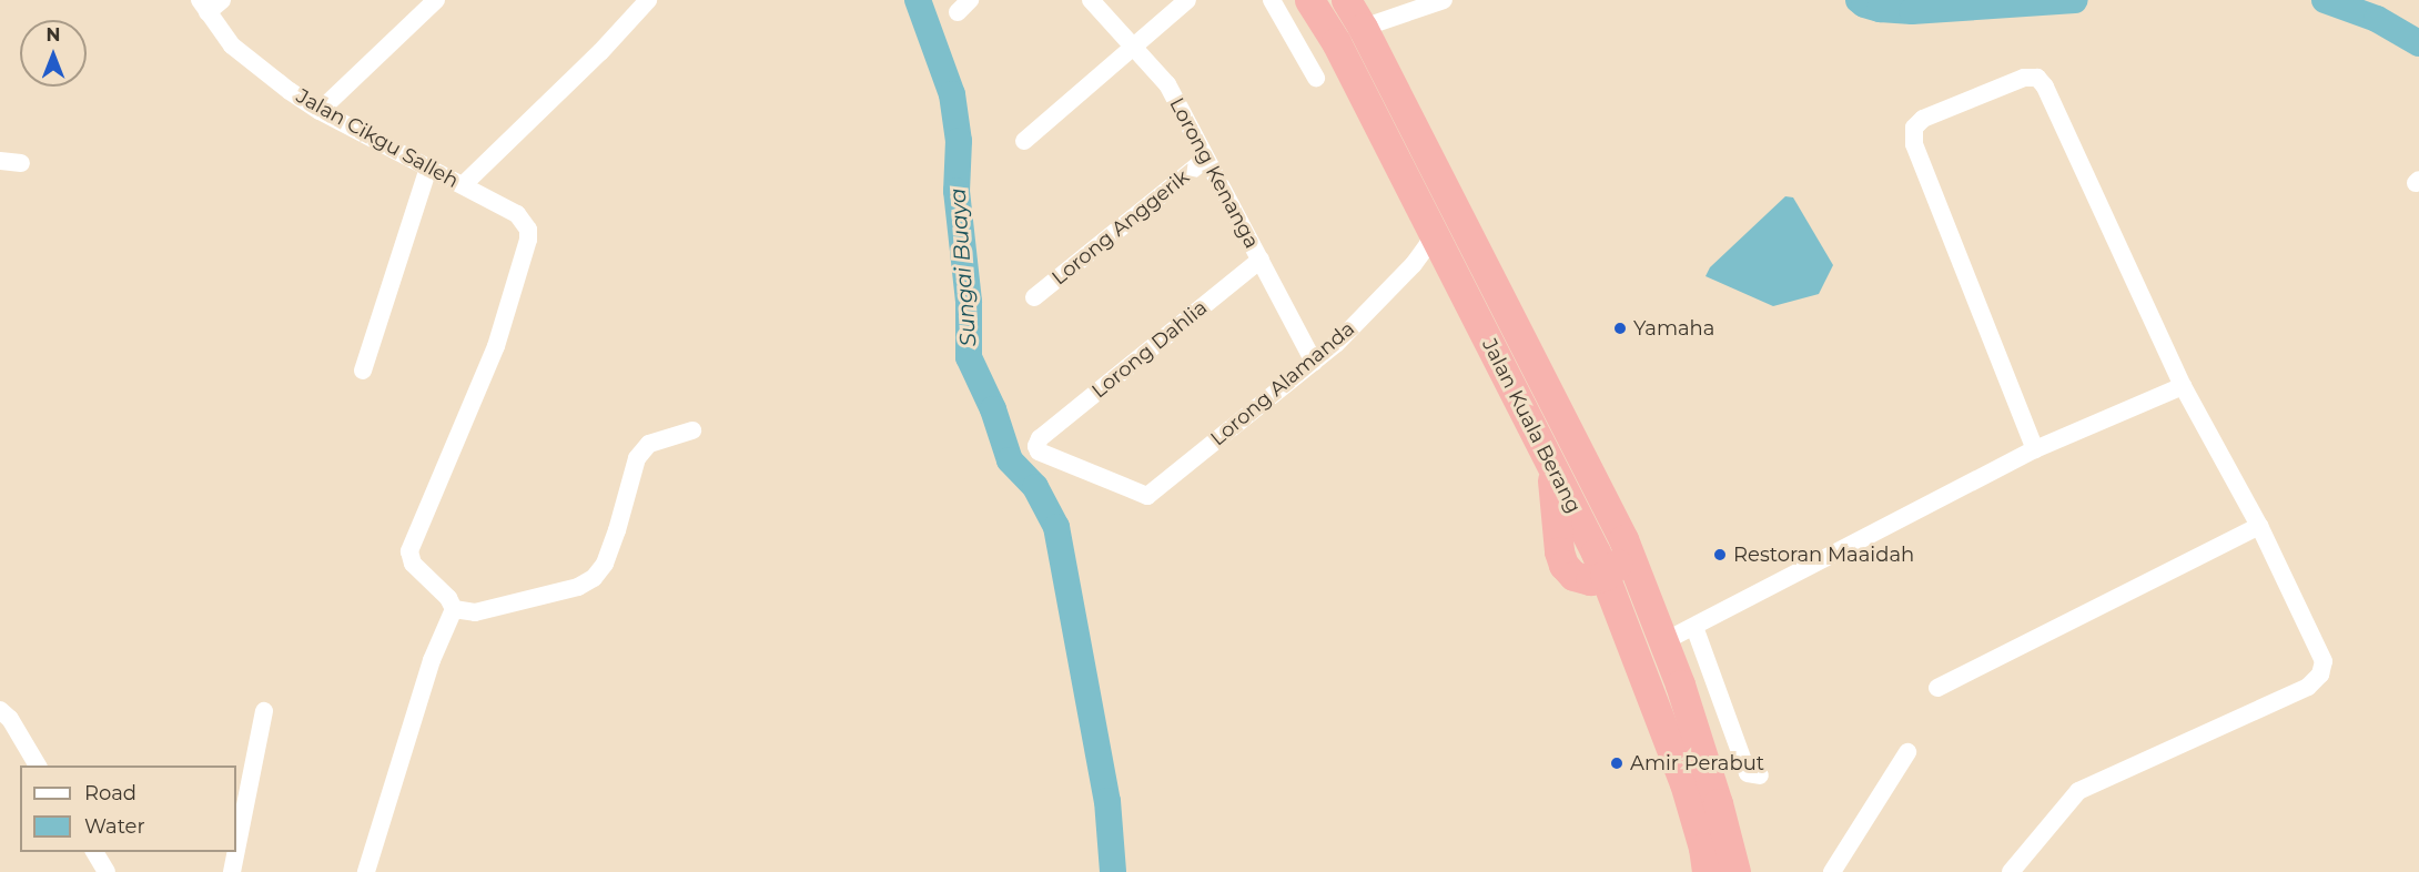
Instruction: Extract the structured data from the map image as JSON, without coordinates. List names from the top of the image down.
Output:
{
  "streets": {
    "highway": ["Jalan Kuala Berang"],
    "street": [
      "Jalan Cikgu Salleh",
      "Lorong Kenanga",
      "Lorong Anggerik",
      "Lorong Dahlia",
      "Lorong Alamanda"
    ]
  },
  "crossings": [
    ["Lorong Kenanga", "Lorong Anggerik"],
    ["Lorong Kenanga", "Lorong Dahlia"],
    ["Lorong Kenanga", "Lorong Alamanda"],
    ["Lorong Dahlia", "Lorong Alamanda"],
    ["Lorong Alamanda", "Jalan Kuala Berang"]
  ],
  "water": ["Sungai Buaya"],
  "places": ["Yamaha", "Restoran Maaidah", "Amir Perabut"],
  "legend": ["Road", "Water"],
  "north": "top"
}
